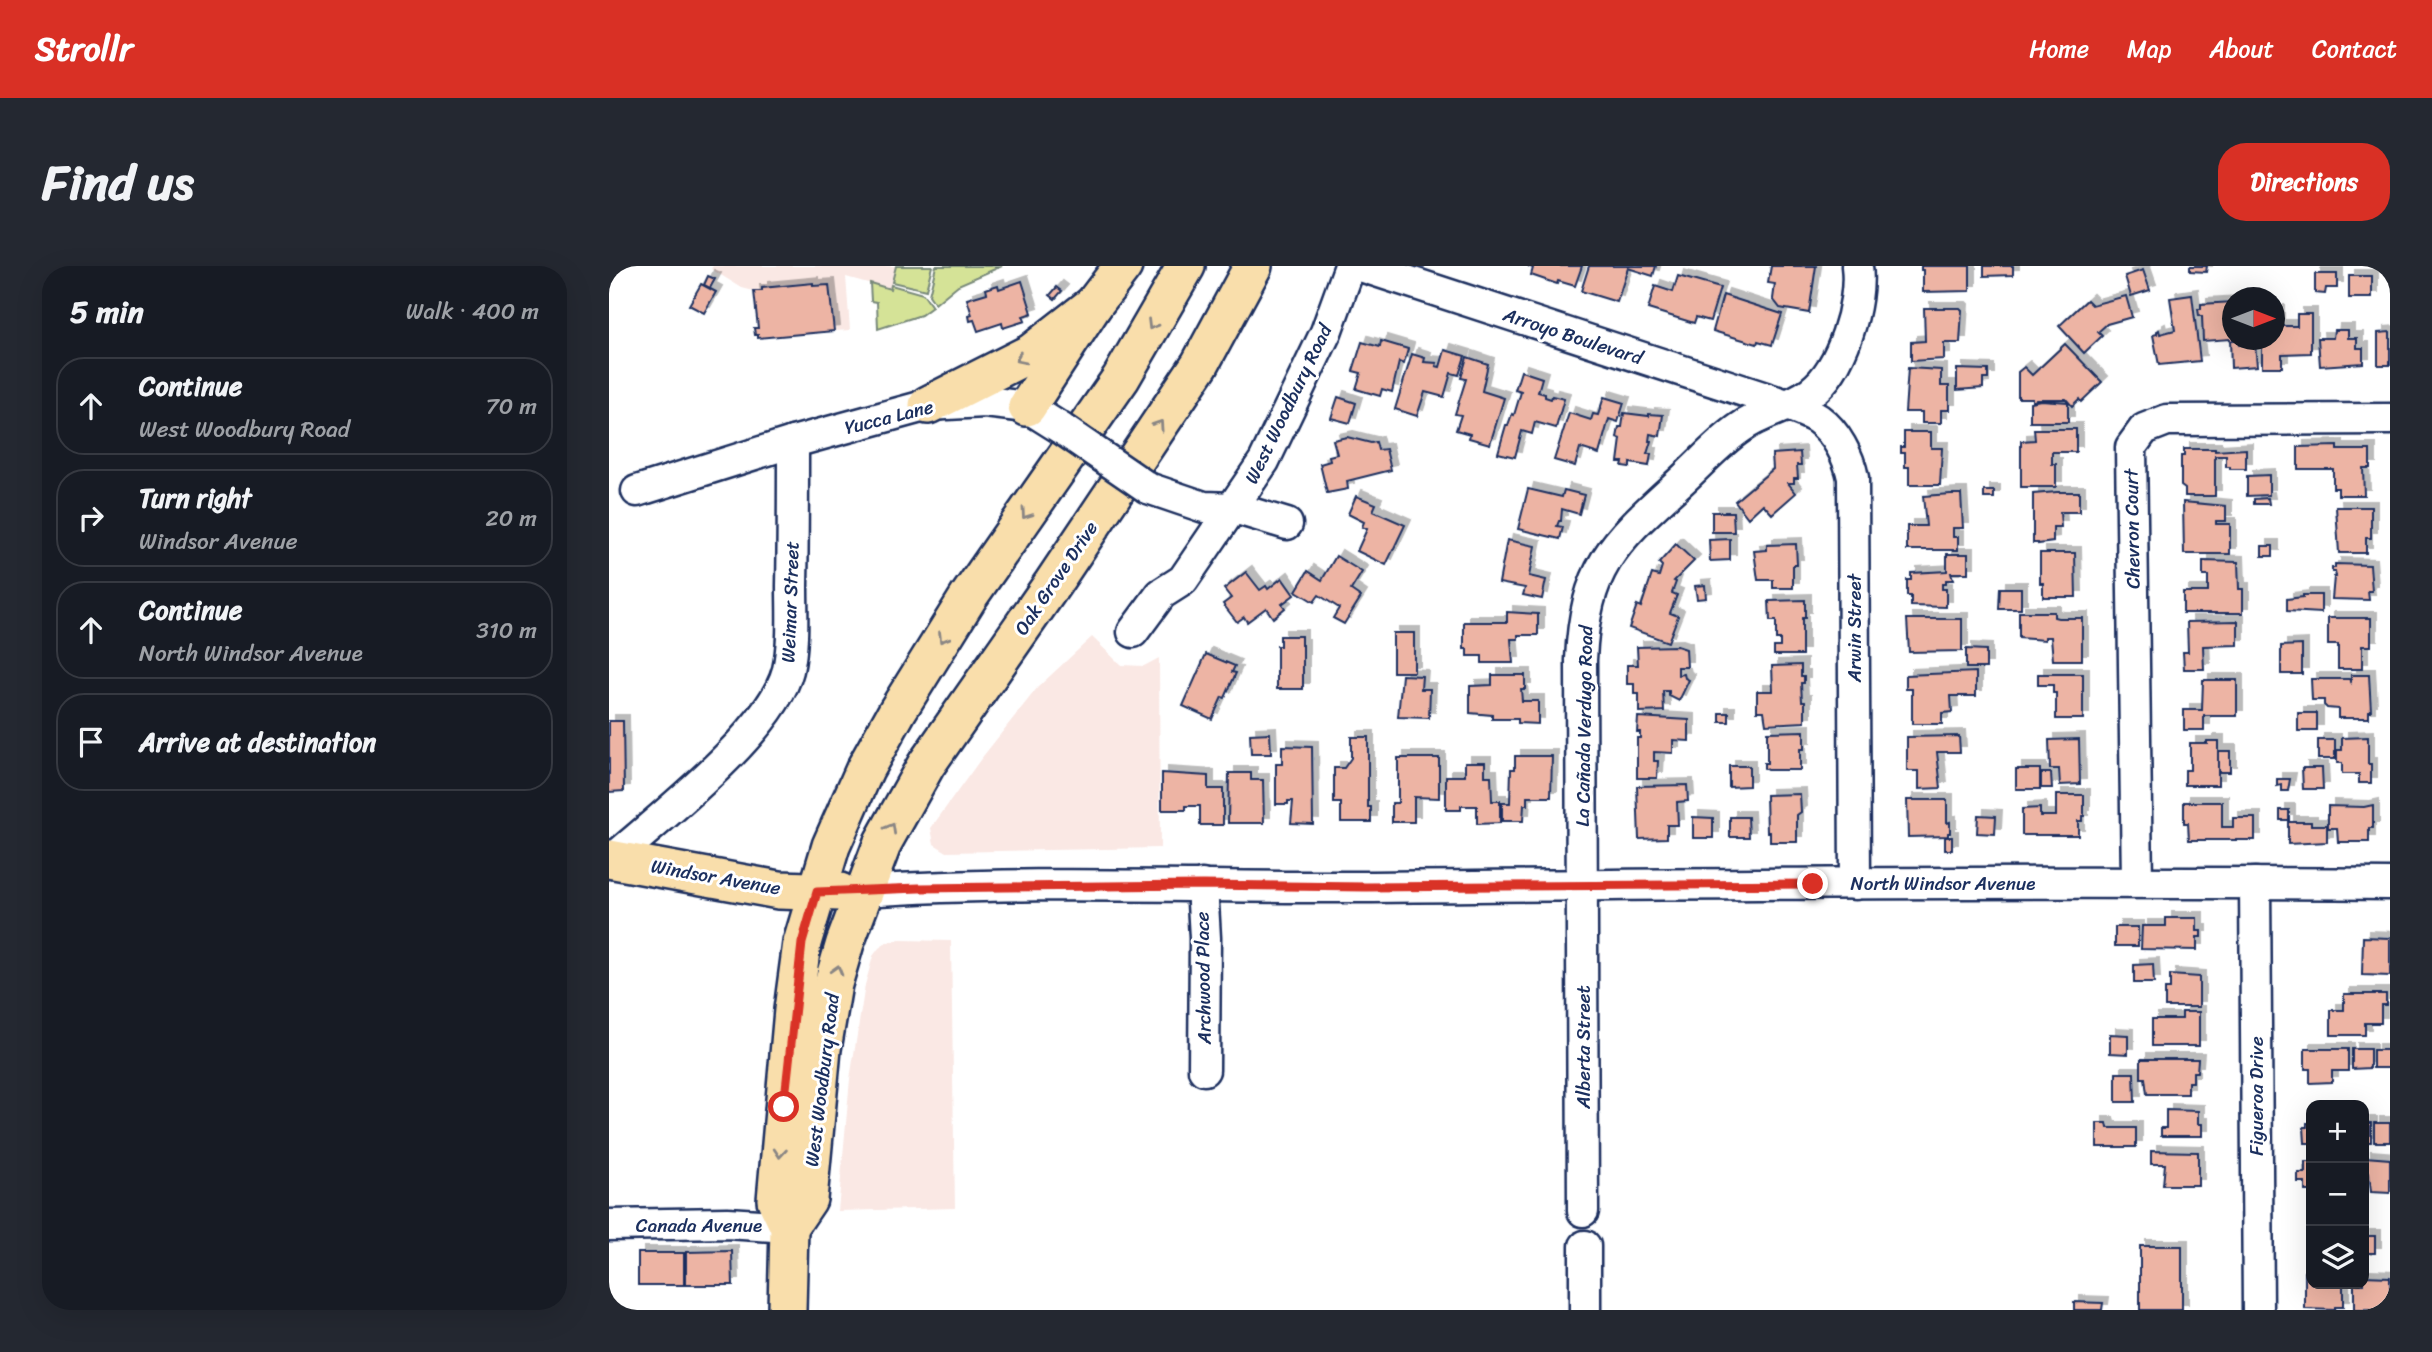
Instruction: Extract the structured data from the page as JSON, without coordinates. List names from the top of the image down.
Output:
{
  "streets": {
    "main road": ["West Woodbury Road", "Oak Grove Drive", "Windsor Avenue"],
    "street": [
      "Arroyo Boulevard",
      "Yucca Lane",
      "Chevron Court",
      "Weimar Street",
      "Arwin Street",
      "La Cañada Verdugo Road",
      "North Windsor Avenue",
      "Archwood Place",
      "Alberta Street",
      "Figueroa Drive",
      "Canada Avenue"
    ]
  },
  "crossings": [
    ["Arroyo Boulevard", "Arwin Street"],
    ["Arroyo Boulevard", "La Cañada Verdugo Road"],
    ["West Woodbury Road", "Yucca Lane"],
    ["West Woodbury Road", "Oak Grove Drive"],
    ["West Woodbury Road", "Windsor Avenue"],
    ["West Woodbury Road", "North Windsor Avenue"],
    ["West Woodbury Road", "Canada Avenue"],
    ["Yucca Lane", "Weimar Street"],
    ["Chevron Court", "North Windsor Avenue"],
    ["Oak Grove Drive", "Windsor Avenue"],
    ["Oak Grove Drive", "North Windsor Avenue"],
    ["Weimar Street", "Windsor Avenue"],
    ["Arwin Street", "La Cañada Verdugo Road"],
    ["Arwin Street", "North Windsor Avenue"],
    ["La Cañada Verdugo Road", "North Windsor Avenue"],
    ["La Cañada Verdugo Road", "Alberta Street"],
    ["Windsor Avenue", "North Windsor Avenue"],
    ["North Windsor Avenue", "Archwood Place"],
    ["North Windsor Avenue", "Alberta Street"],
    ["North Windsor Avenue", "Figueroa Drive"]
  ],
  "north": "right",
  "page": {
    "header": "Strollr",
    "nav": [
      "Home",
      "Map",
      "About",
      "Contact"
    ],
    "title": "Find us",
    "buttons": "Directions",
    "heading": ["5 min", "Walk · 400 m"],
    "list": [
      ["Continue", "West Woodbury Road", "70 m"],
      ["Turn right", "Windsor Avenue", "20 m"],
      ["Continue", "North Windsor Avenue", "310 m"],
      "Arrive at destination"
    ],
    "map_buttons": ["+", "−"]
  }
}
